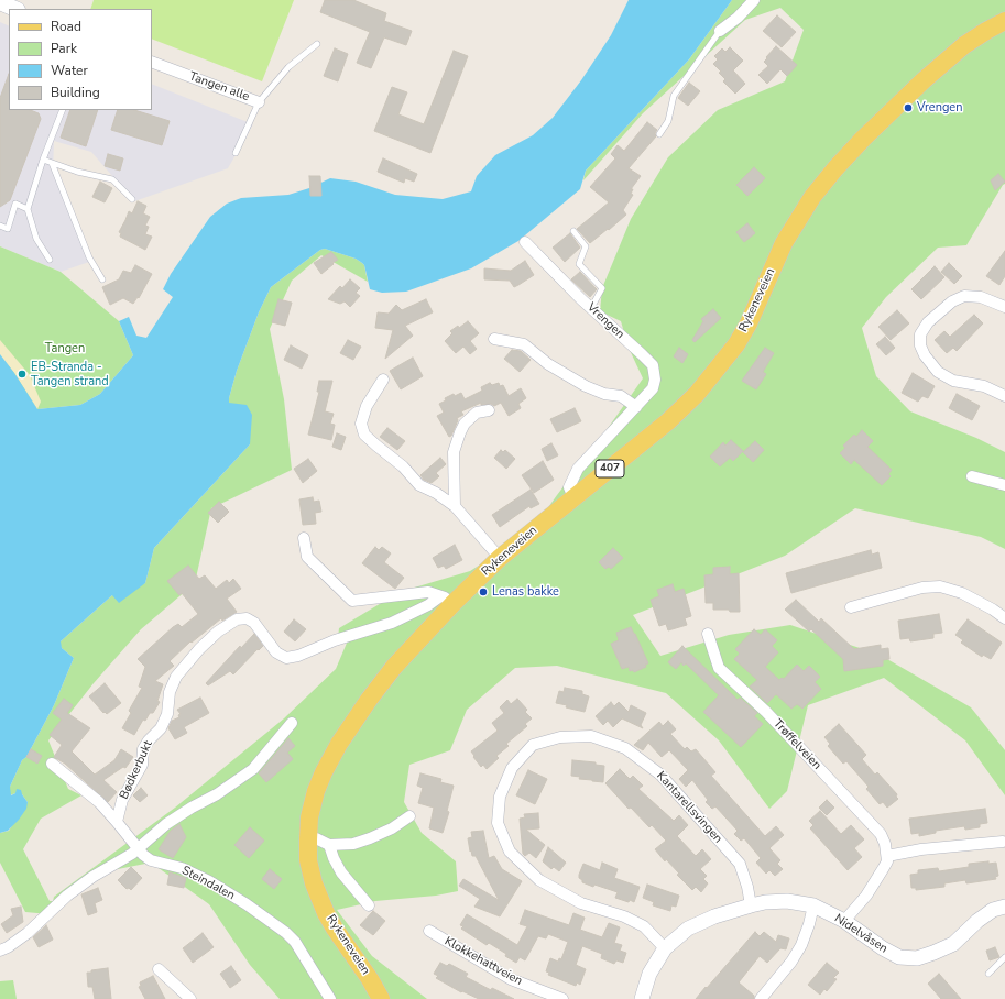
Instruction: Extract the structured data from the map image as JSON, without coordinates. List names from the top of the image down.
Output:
{
  "streets": {
    "main road": ["Rykeneveien", "407"],
    "street": [
      "Tangen alle",
      "Vrengen",
      "Trøffelveien",
      "Bødkerbukt",
      "Kantarellsvingen",
      "Steindalen",
      "Nidelvåsen",
      "Klokkehattveien"
    ]
  },
  "crossings": [
    ["Rykeneveien", "Vrengen"],
    ["Rykeneveien", "Bødkerbukt"],
    ["Kantarellsvingen", "Nidelvåsen"]
  ],
  "parks": ["Tangen"],
  "places": ["Vrengen", "EB-Stranda - Tangen strand", "Lenas bakke"],
  "legend": [
    "Road",
    "Park",
    "Water",
    "Building"
  ]
}
